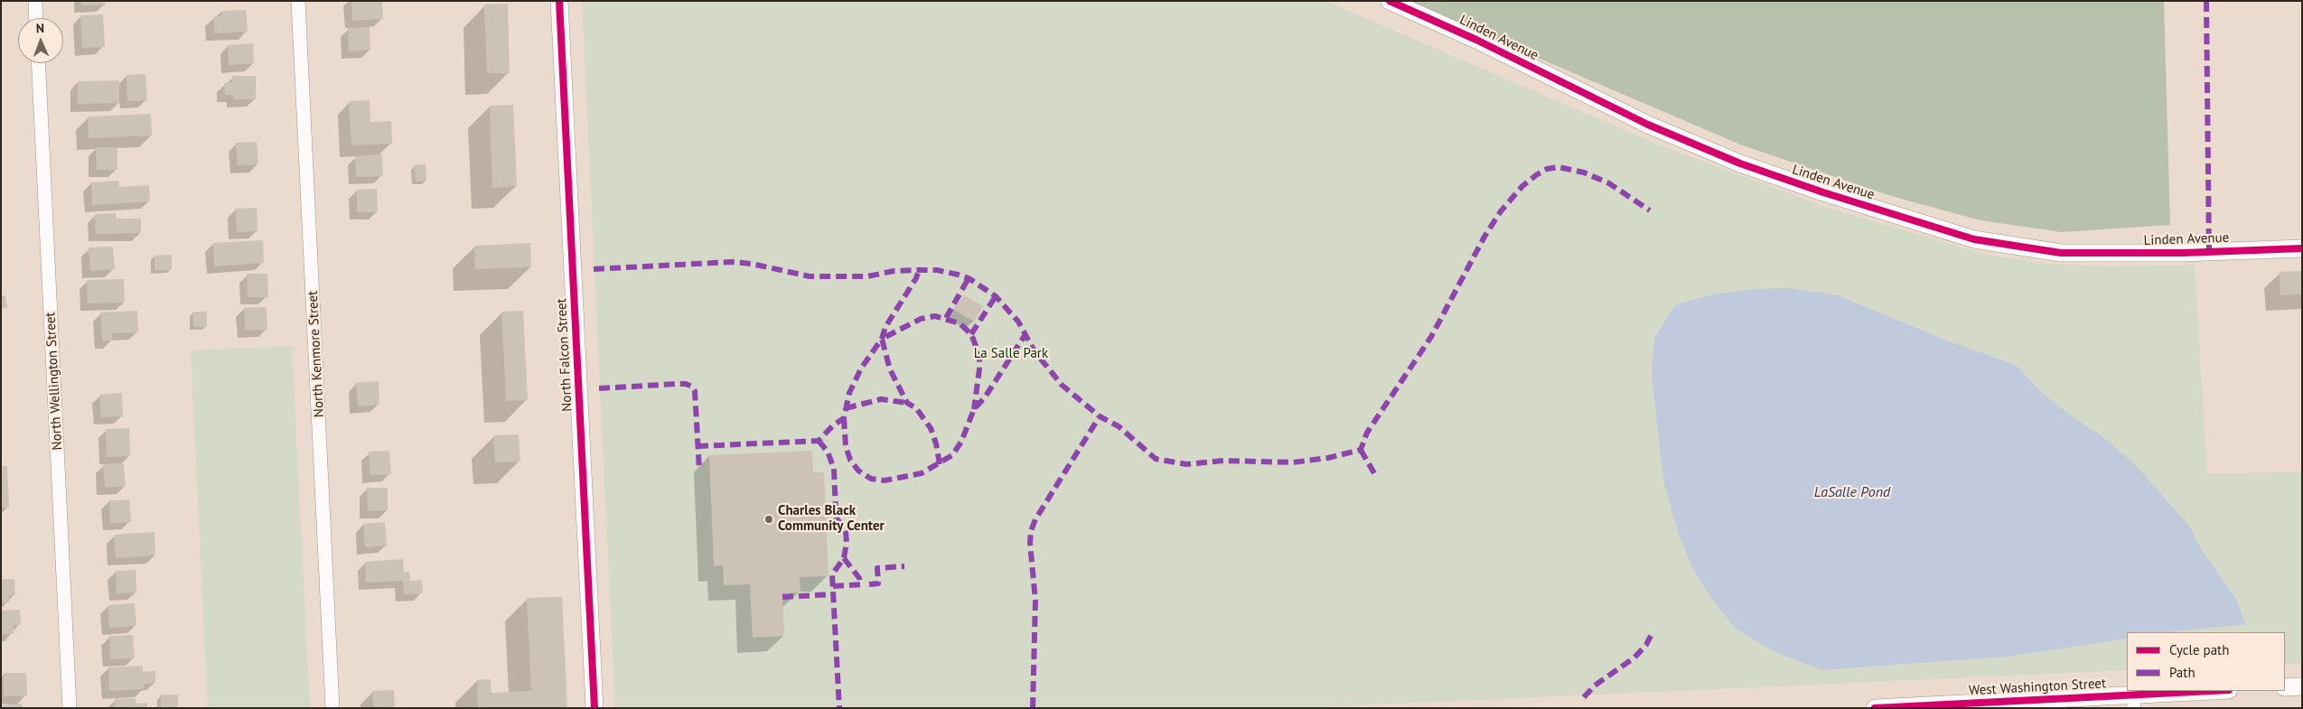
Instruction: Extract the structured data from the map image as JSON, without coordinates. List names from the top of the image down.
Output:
{
  "streets": {
    "street": [
      "Linden Avenue",
      "North Kenmore Street",
      "North Falcon Street",
      "North Wellington Street",
      "West Washington Street"
    ]
  },
  "water": ["LaSalle Pond"],
  "parks": ["La Salle Park"],
  "places": ["Charles Black Community Center"],
  "legend": ["Cycle path", "Path"],
  "north": "top"
}
